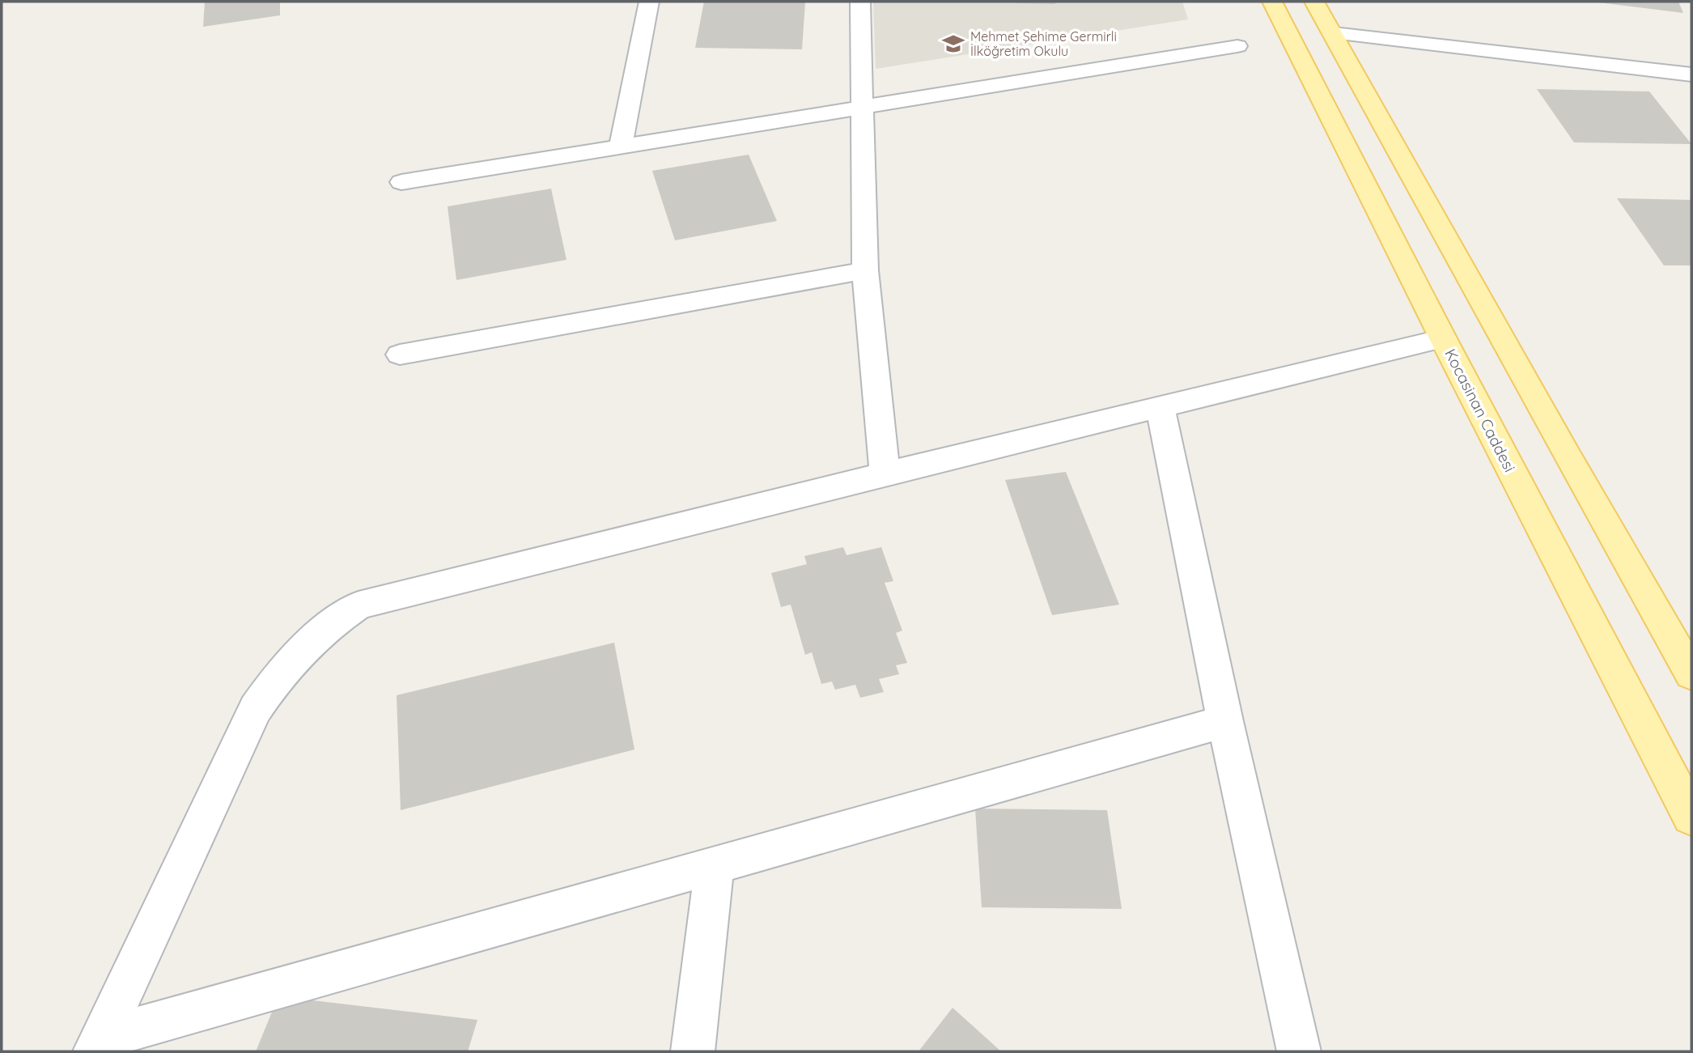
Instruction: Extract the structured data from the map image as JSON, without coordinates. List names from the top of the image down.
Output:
{
  "streets": {
    "main road": ["Kocasinan Caddesi"]
  },
  "places": {
    "school or university": ["Mehmet Şehime Germirli İlköğretim Okulu"]
  }
}
